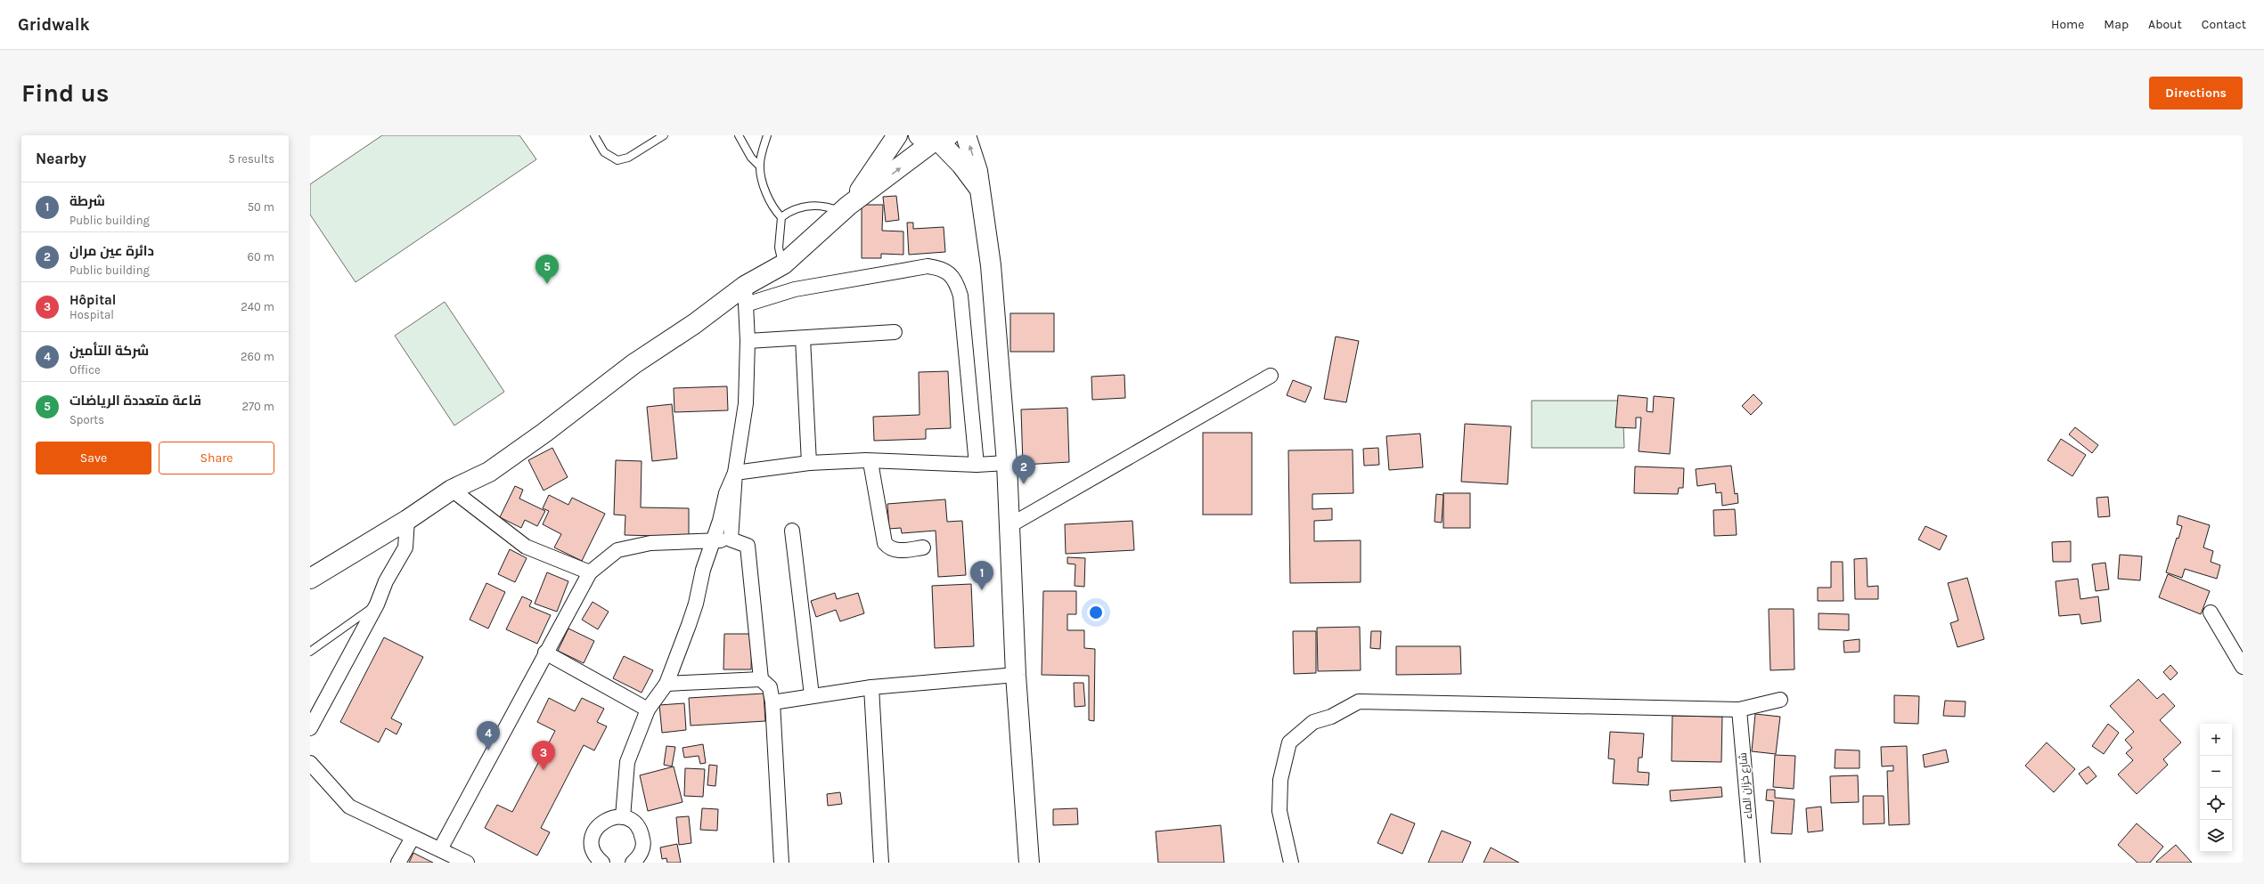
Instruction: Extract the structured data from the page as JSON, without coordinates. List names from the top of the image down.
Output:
{
  "streets": {
    "street": ["شارع خزان الماء"]
  },
  "page": {
    "header": "Gridwalk",
    "nav": [
      "Home",
      "Map",
      "About",
      "Contact"
    ],
    "buttons": [
      "Directions",
      ["Save", "Share"]
    ],
    "title": "Find us",
    "heading": ["Nearby", "5 results"],
    "list": [
      {
        "mark": "1",
        "name": "شرطة",
        "note": "Public building",
        "value": "50 m"
      },
      {
        "mark": "2",
        "name": "دائرة عين مران",
        "note": "Public building",
        "value": "60 m"
      },
      {
        "mark": "3",
        "name": "Hôpital",
        "note": "Hospital",
        "value": "240 m"
      },
      {
        "mark": "4",
        "name": "شركة التأمين",
        "note": "Office",
        "value": "260 m"
      },
      {
        "mark": "5",
        "name": "قاعة متعددة الرياضات",
        "note": "Sports",
        "value": "270 m"
      }
    ],
    "pins": [
      "5",
      "2",
      "1",
      "4",
      "3"
    ],
    "map_buttons": ["+", "−"]
  }
}
